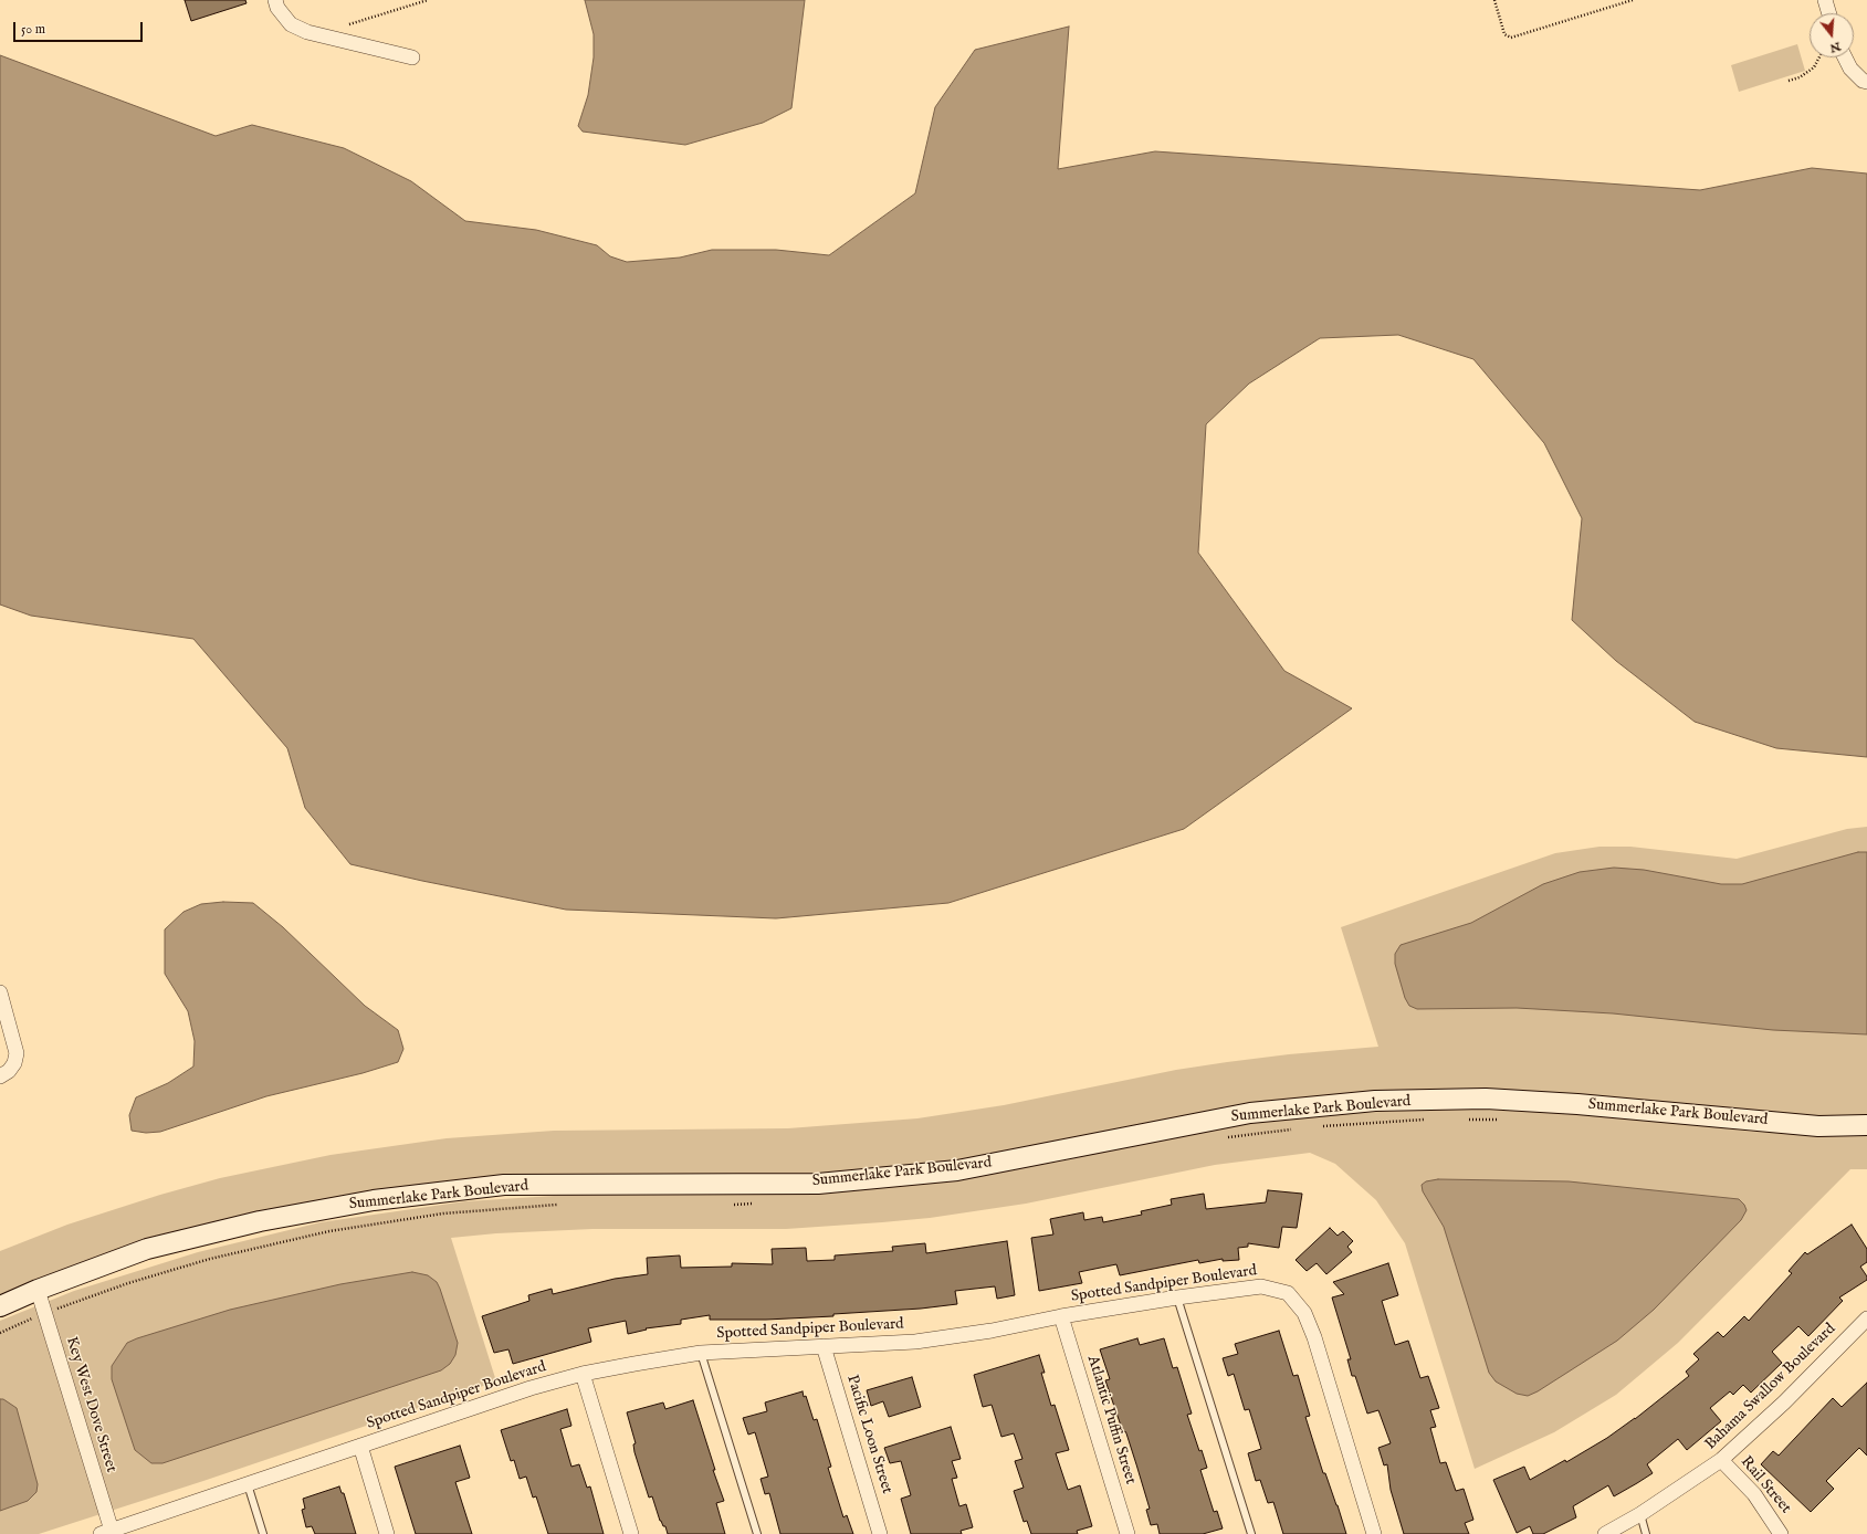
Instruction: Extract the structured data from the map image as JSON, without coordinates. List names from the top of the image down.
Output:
{
  "streets": {
    "main road": ["Summerlake Park Boulevard"],
    "street": [
      "Spotted Sandpiper Boulevard",
      "Bahama Swallow Boulevard",
      "Key West Dove Street",
      "Atlantic Puffin Street",
      "Pacific Loon Street",
      "Rail Street"
    ]
  },
  "crossings": [
    ["Summerlake Park Boulevard", "Key West Dove Street"],
    ["Spotted Sandpiper Boulevard", "Key West Dove Street"],
    ["Spotted Sandpiper Boulevard", "Atlantic Puffin Street"],
    ["Spotted Sandpiper Boulevard", "Pacific Loon Street"],
    ["Bahama Swallow Boulevard", "Rail Street"]
  ],
  "scale_bar": "50 m",
  "north": "bottom"
}
